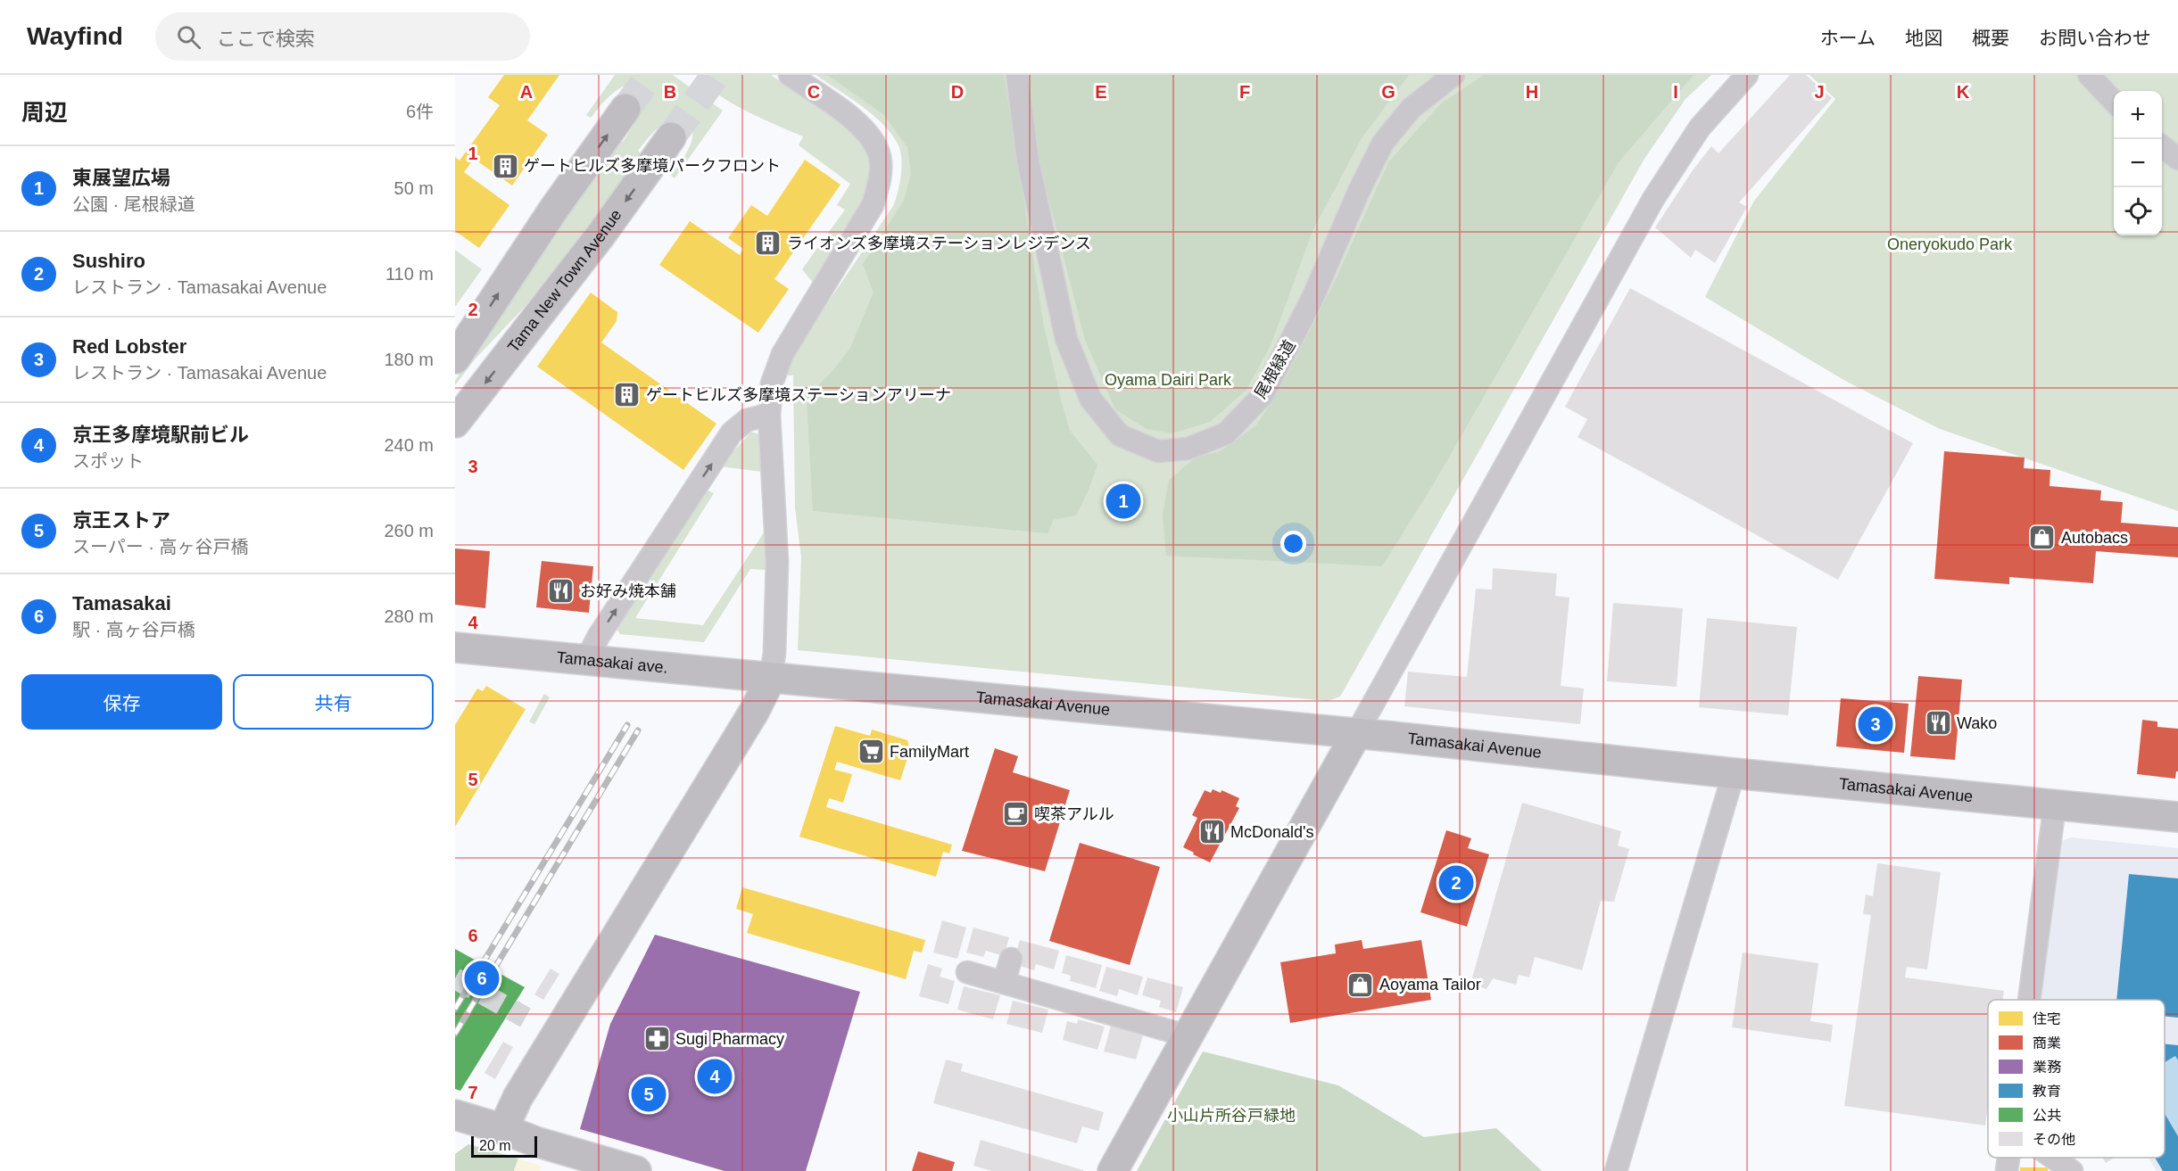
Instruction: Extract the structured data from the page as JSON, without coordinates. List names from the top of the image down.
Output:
{
  "streets": {
    "street": [
      "Tama New Town Avenue",
      "尾根緑道",
      "Tamasakai ave.",
      "Tamasakai Avenue"
    ]
  },
  "crossings": [
    ["Tamasakai ave.", "Tamasakai Avenue"]
  ],
  "parks": ["Oneryokudo Park", "Oyama Dairi Park", "小山片所谷戸緑地"],
  "places": {
    "building": ["ゲートヒルズ多摩境パークフロント", "ライオンズ多摩境ステーションレジデンス", "ゲートヒルズ多摩境ステーションアリーナ"],
    "shop": ["Autobacs", "Aoyama Tailor"],
    "restaurant": ["お好み焼本舗", "Wako", "McDonald's"],
    "supermarket": ["FamilyMart"],
    "cafe": ["喫茶アルル"],
    "pharmacy": ["Sugi Pharmacy"]
  },
  "legend": [
    "住宅",
    "商業",
    "業務",
    "教育",
    "公共",
    "その他"
  ],
  "scale_bar": "20 m",
  "page": {
    "header": "Wayfind",
    "search": "ここで検索",
    "nav": [
      "ホーム",
      "地図",
      "概要",
      "お問い合わせ"
    ],
    "heading": ["周辺", "6件"],
    "map_buttons": ["+", "−"],
    "list": [
      {
        "mark": "1",
        "name": "東展望広場",
        "note": "公園 · 尾根緑道",
        "value": "50 m"
      },
      {
        "mark": "2",
        "name": "Sushiro",
        "note": "レストラン · Tamasakai Avenue",
        "value": "110 m"
      },
      {
        "mark": "3",
        "name": "Red Lobster",
        "note": "レストラン · Tamasakai Avenue",
        "value": "180 m"
      },
      {
        "mark": "4",
        "name": "京王多摩境駅前ビル",
        "note": "スポット",
        "value": "240 m"
      },
      {
        "mark": "5",
        "name": "京王ストア",
        "note": "スーパー · 高ヶ谷戸橋",
        "value": "260 m"
      },
      {
        "mark": "6",
        "name": "Tamasakai",
        "note": "駅 · 高ヶ谷戸橋",
        "value": "280 m"
      }
    ],
    "pins": [
      "1",
      "3",
      "2",
      "6",
      "4",
      "5"
    ],
    "buttons": ["保存", "共有"],
    "scale": "20 m"
  },
  "grid": {
    "columns": [
      "A",
      "B",
      "C",
      "D",
      "E",
      "F",
      "G",
      "H",
      "I",
      "J",
      "K"
    ],
    "rows": [
      "1",
      "2",
      "3",
      "4",
      "5",
      "6",
      "7"
    ]
  }
}
